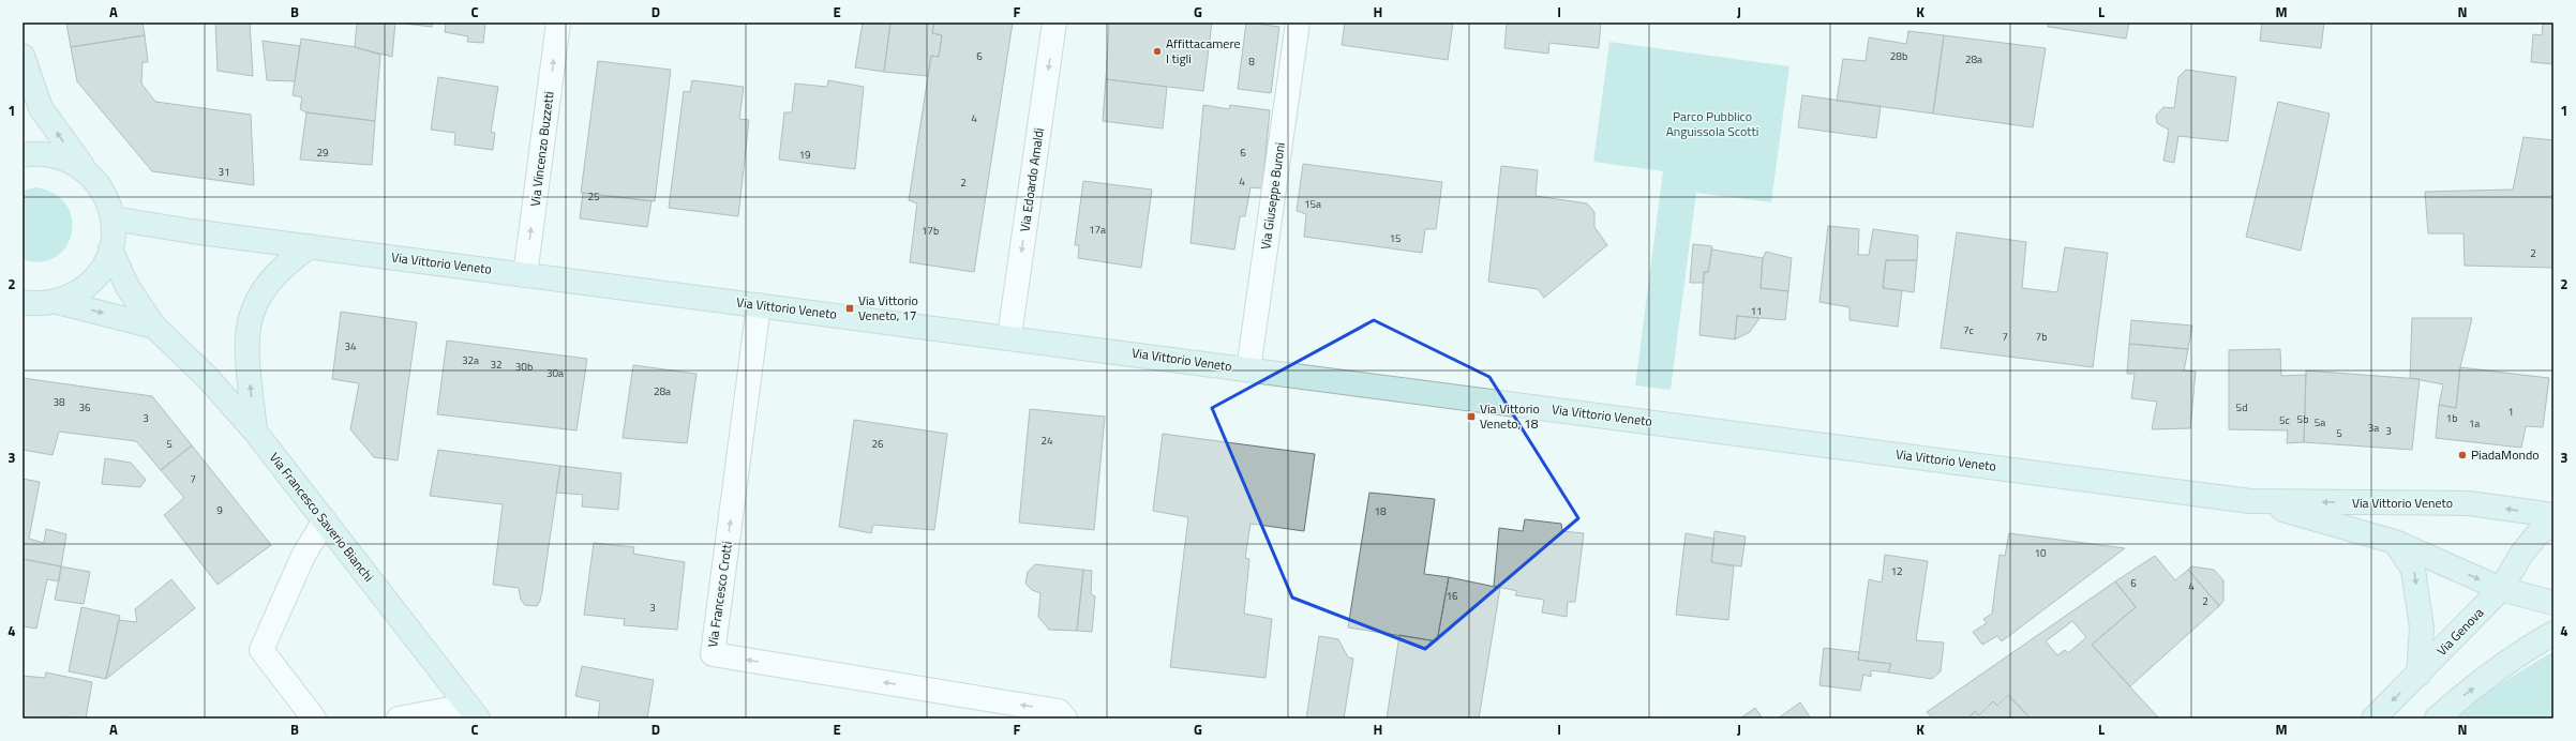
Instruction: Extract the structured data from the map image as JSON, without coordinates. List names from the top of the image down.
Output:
{
  "streets": {
    "main road": ["Via Vittorio Veneto", "Via Francesco Saverio Bianchi", "Via Genova"],
    "street": [
      "Via Vincenzo Buzzetti",
      "Via Edoardo Amaldi",
      "Via Giuseppe Buroni",
      "Via Francesco Crotti"
    ]
  },
  "crossings": [
    ["Via Vincenzo Buzzetti", "Via Vittorio Veneto"],
    ["Via Edoardo Amaldi", "Via Vittorio Veneto"],
    ["Via Giuseppe Buroni", "Via Vittorio Veneto"],
    ["Via Vittorio Veneto", "Via Francesco Crotti"]
  ],
  "one_way": ["Via Vincenzo Buzzetti", "Via Edoardo Amaldi"],
  "parks": ["Parco Pubblico Anguissola Scotti"],
  "places": {
    "other": ["Affittacamere I tigli", "PiadaMondo"],
    "transit": ["Via Vittorio Veneto, 17", "Via Vittorio Veneto, 18"]
  },
  "house_numbers": [
    "6",
    "28b",
    "28a",
    "8",
    "4",
    "29",
    "6",
    "19",
    "31",
    "4",
    "2",
    "25",
    "15a",
    "17a",
    "17b",
    "15",
    "2",
    "11",
    "7c",
    "7",
    "7b",
    "34",
    "32a",
    "32",
    "30b",
    "30a",
    "28a",
    "38",
    "36",
    "5d",
    "1",
    "3",
    "1b",
    "5b",
    "5c",
    "5a",
    "1a",
    "3a",
    "3",
    "5",
    "24",
    "5",
    "26",
    "7",
    "9",
    "18",
    "10",
    "12",
    "6",
    "4",
    "16",
    "2",
    "3"
  ],
  "grid": {
    "columns": [
      "A",
      "B",
      "C",
      "D",
      "E",
      "F",
      "G",
      "H",
      "I",
      "J",
      "K",
      "L",
      "M",
      "N"
    ],
    "rows": [
      "1",
      "2",
      "3",
      "4"
    ]
  }
}
